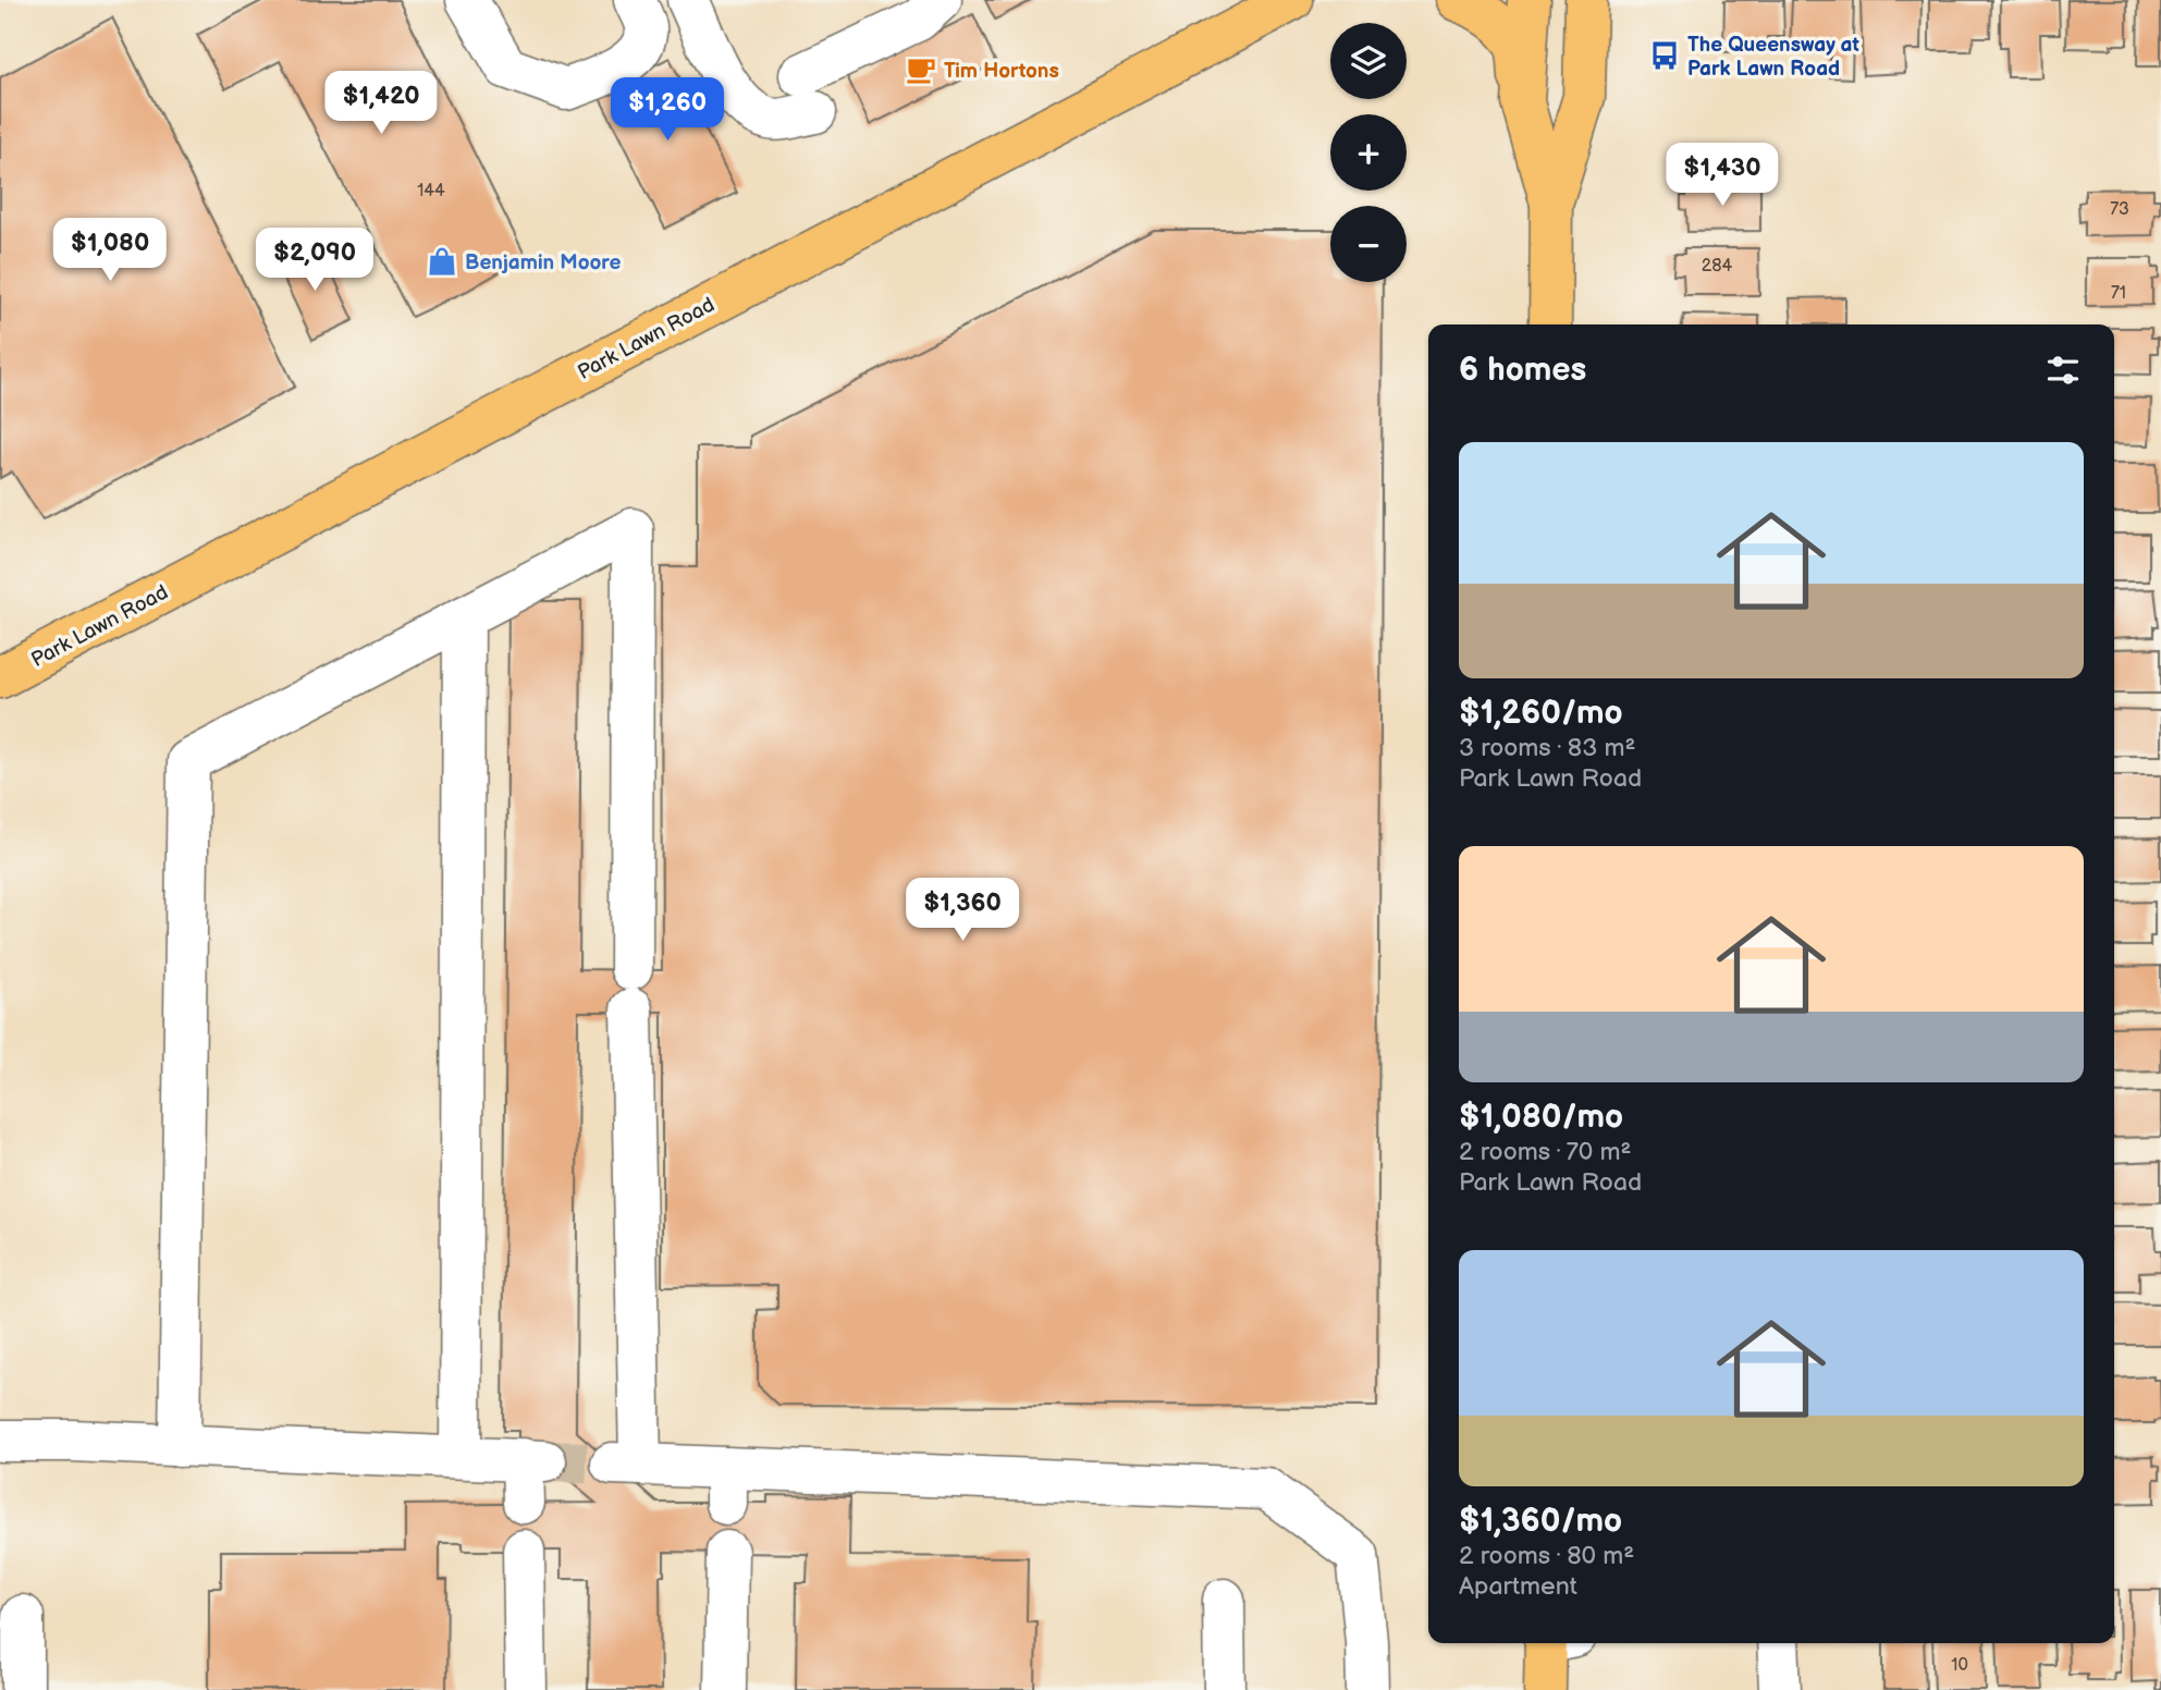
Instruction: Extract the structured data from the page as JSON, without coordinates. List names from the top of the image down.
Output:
{
  "streets": {
    "main road": ["Park Lawn Road"]
  },
  "places": {
    "bus stop": ["The Queensway at Park Lawn Road"],
    "cafe": ["Tim Hortons"],
    "shop": ["Benjamin Moore"]
  },
  "house_numbers": [
    "144",
    "73",
    "284",
    "71",
    "10"
  ],
  "page": {
    "map_buttons": ["+", "−"],
    "price": [
      "$1,420",
      "$1,260",
      "$1,430",
      "$1,080",
      "$2,090",
      "$1,360"
    ],
    "heading": "6 homes",
    "list": [
      {
        "name": "$1,260/mo",
        "note": "3 rooms · 83 m² · Park Lawn Road"
      },
      {
        "name": "$1,080/mo",
        "note": "2 rooms · 70 m² · Park Lawn Road"
      },
      {
        "name": "$1,360/mo",
        "note": "2 rooms · 80 m² · Apartment"
      }
    ]
  }
}
